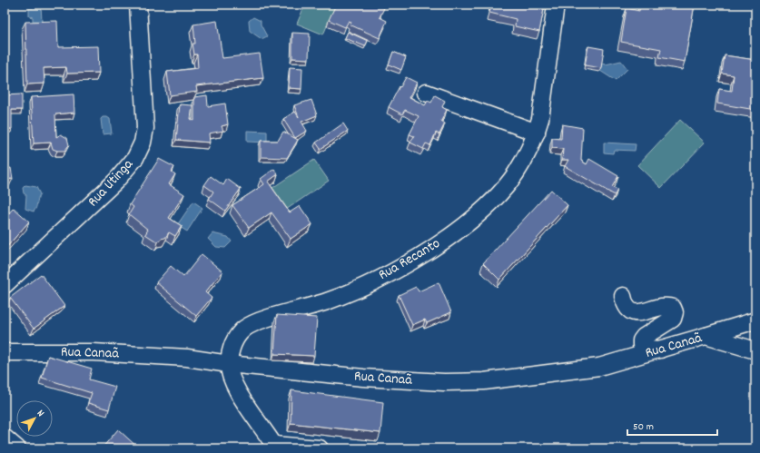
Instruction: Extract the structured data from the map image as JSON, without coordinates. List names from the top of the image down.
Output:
{
  "streets": {
    "street": ["Rua Utinga", "Rua Recanto", "Rua Canaã"]
  },
  "crossings": [
    ["Rua Recanto", "Rua Canaã"]
  ],
  "scale_bar": "50 m",
  "north": "top right"
}
